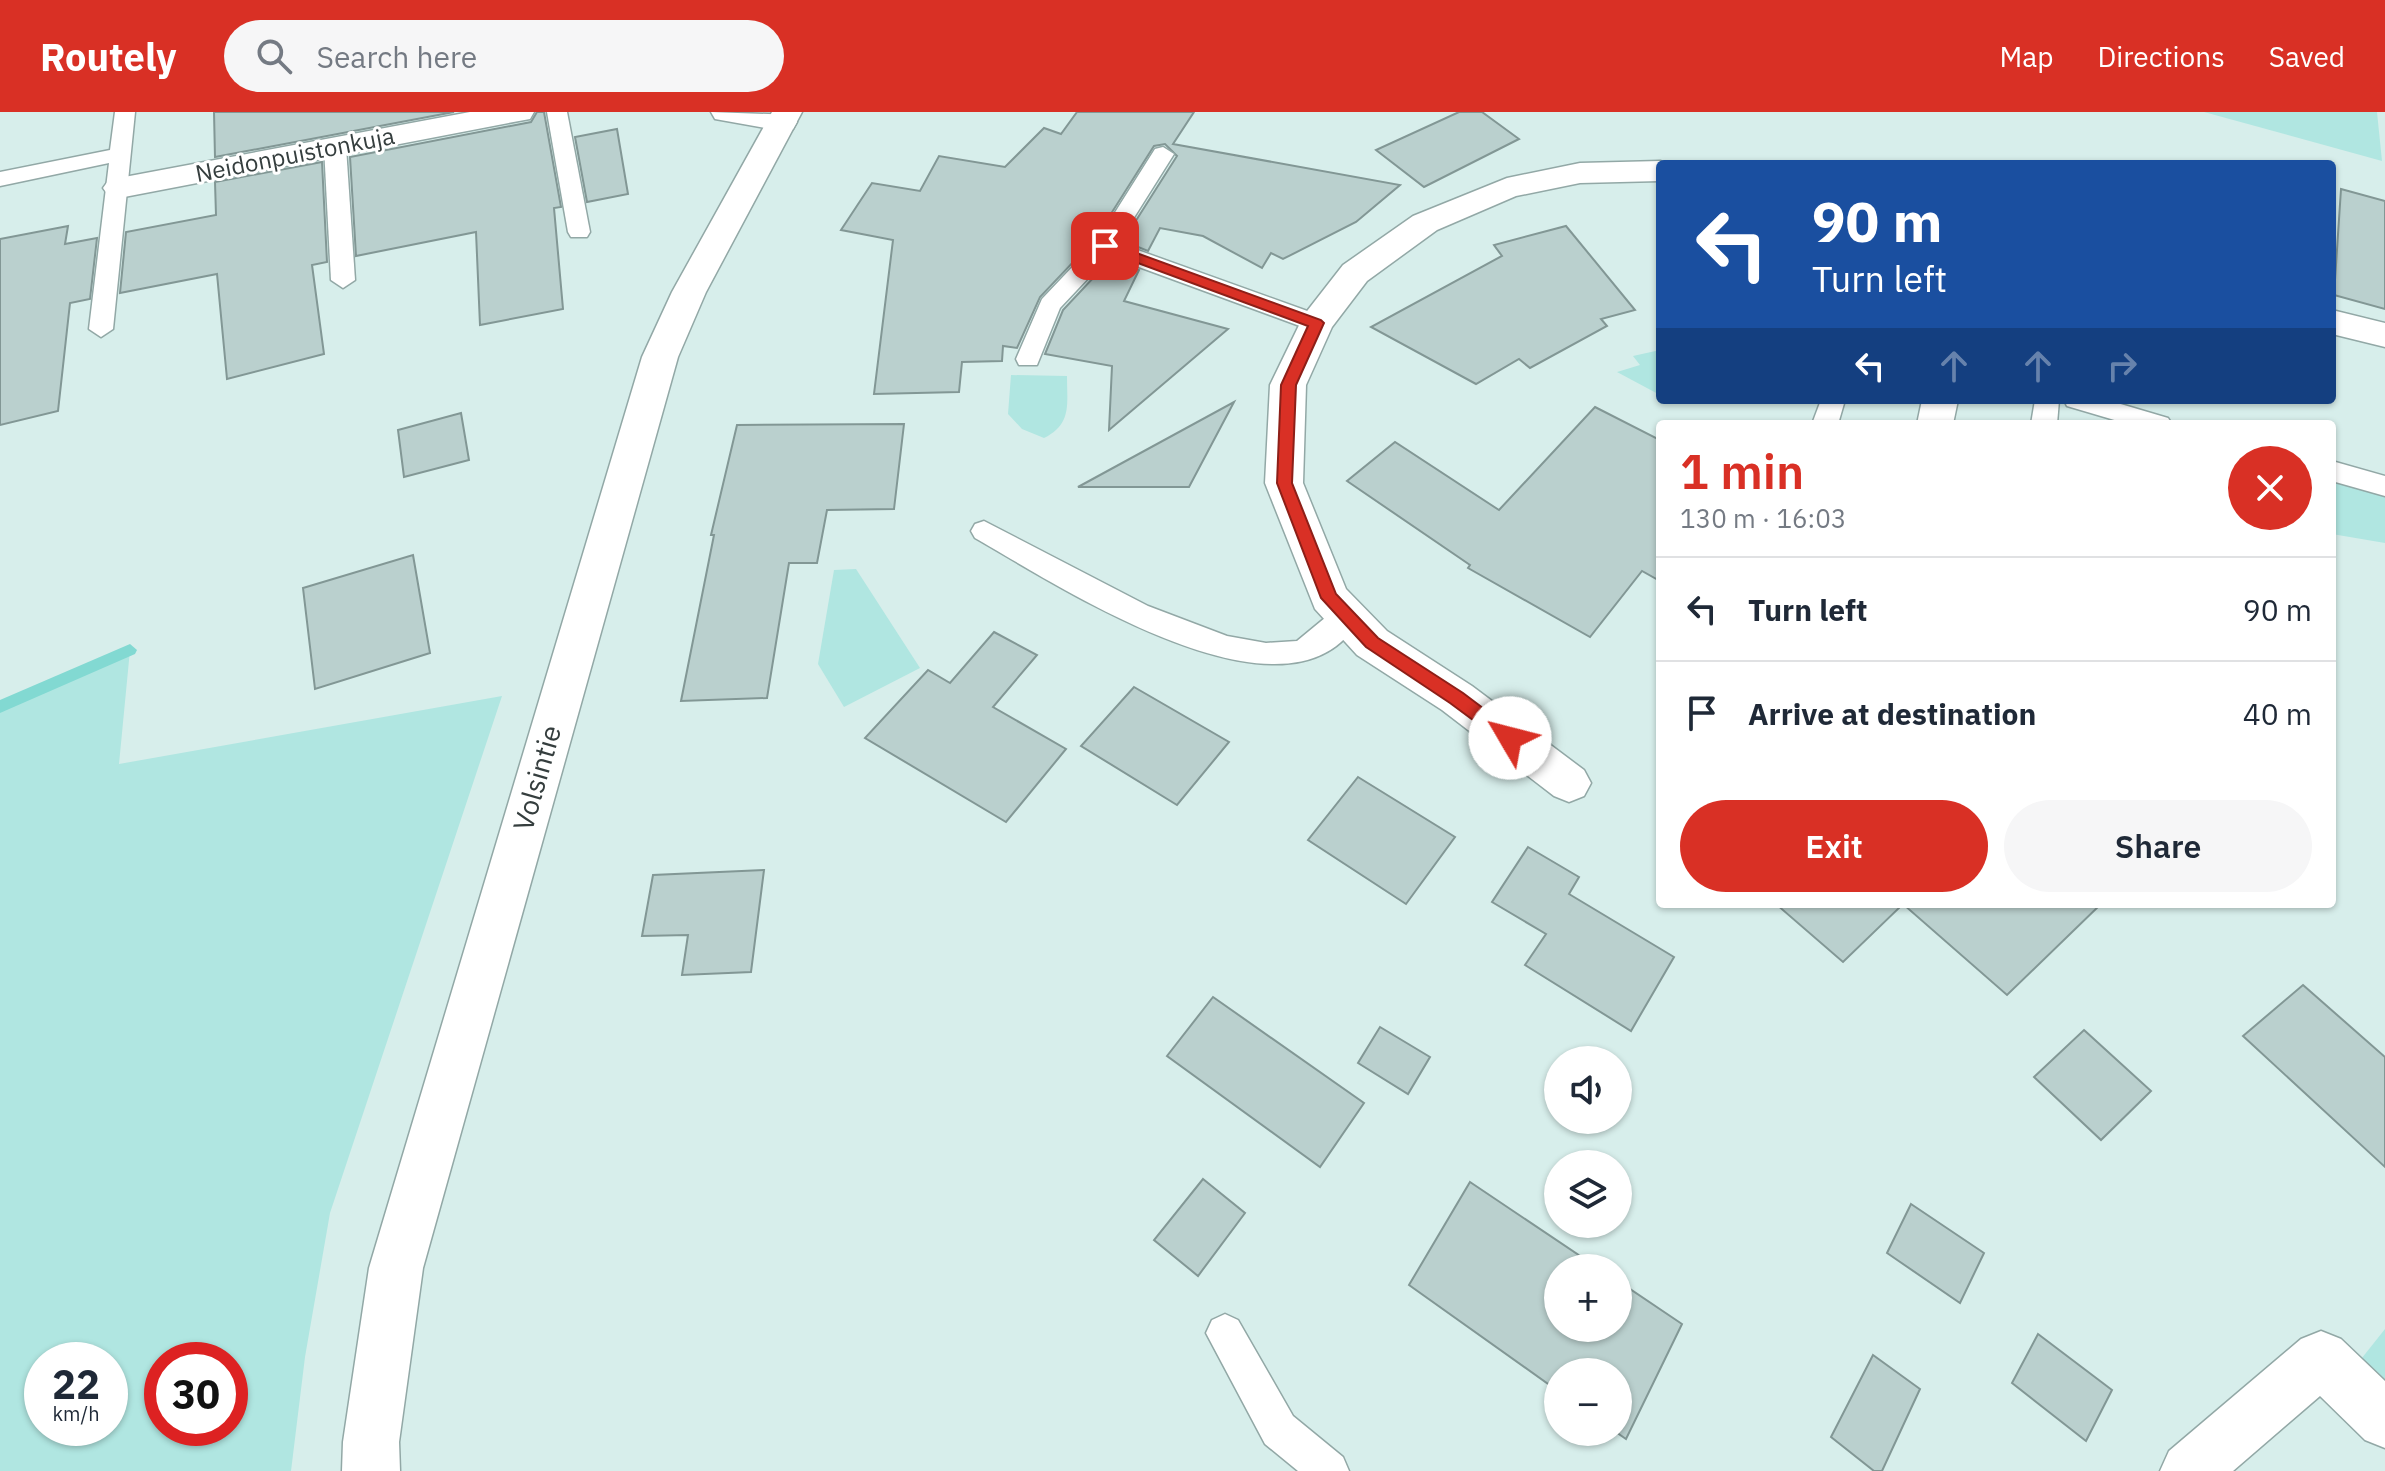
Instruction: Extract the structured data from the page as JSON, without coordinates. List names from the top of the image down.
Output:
{
  "streets": {
    "street": ["Neidonpuistonkuja", "Volsintie"]
  },
  "page": {
    "header": "Routely",
    "search": "Search here",
    "nav": ["Map", "Directions", "Saved"],
    "turn": ["90 m", "Turn left"],
    "heading": ["1 min", "130 m · 16:03"],
    "list": [
      {
        "name": "Turn left",
        "value": "90 m"
      },
      {
        "name": "Arrive at destination",
        "value": "40 m"
      }
    ],
    "buttons": ["Exit", "Share"],
    "map_buttons": ["+", "−"],
    "speed": "22 km/h",
    "limit": "30"
  }
}
